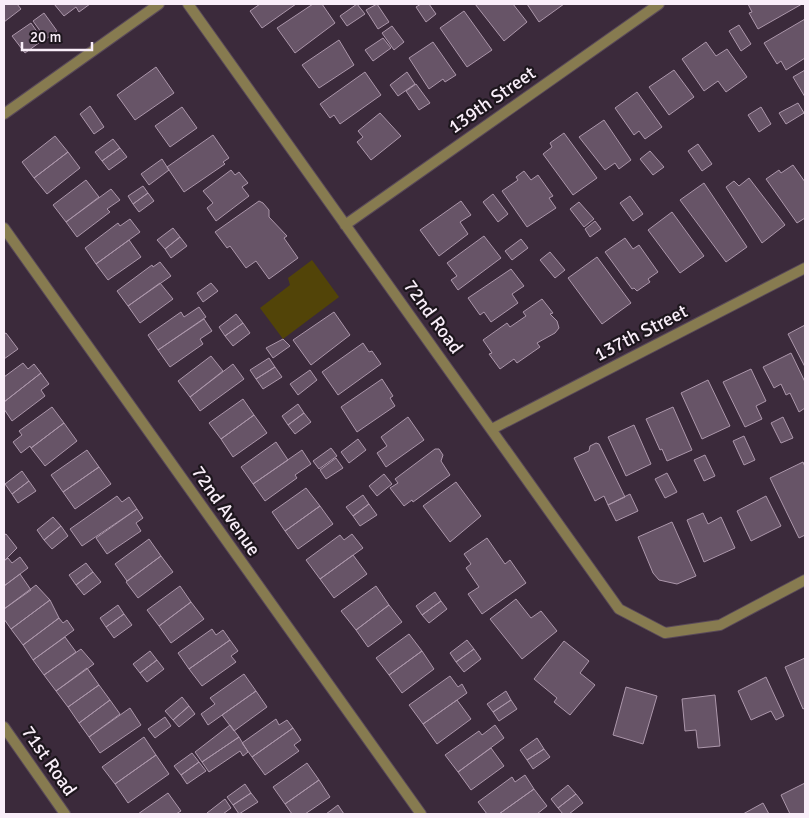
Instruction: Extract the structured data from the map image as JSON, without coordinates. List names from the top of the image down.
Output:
{
  "streets": {
    "street": [
      "139th Street",
      "72nd Road",
      "137th Street",
      "72nd Avenue",
      "71st Road"
    ]
  },
  "crossings": [
    ["139th Street", "72nd Road"],
    ["72nd Road", "137th Street"]
  ],
  "scale_bar": "20 m"
}
